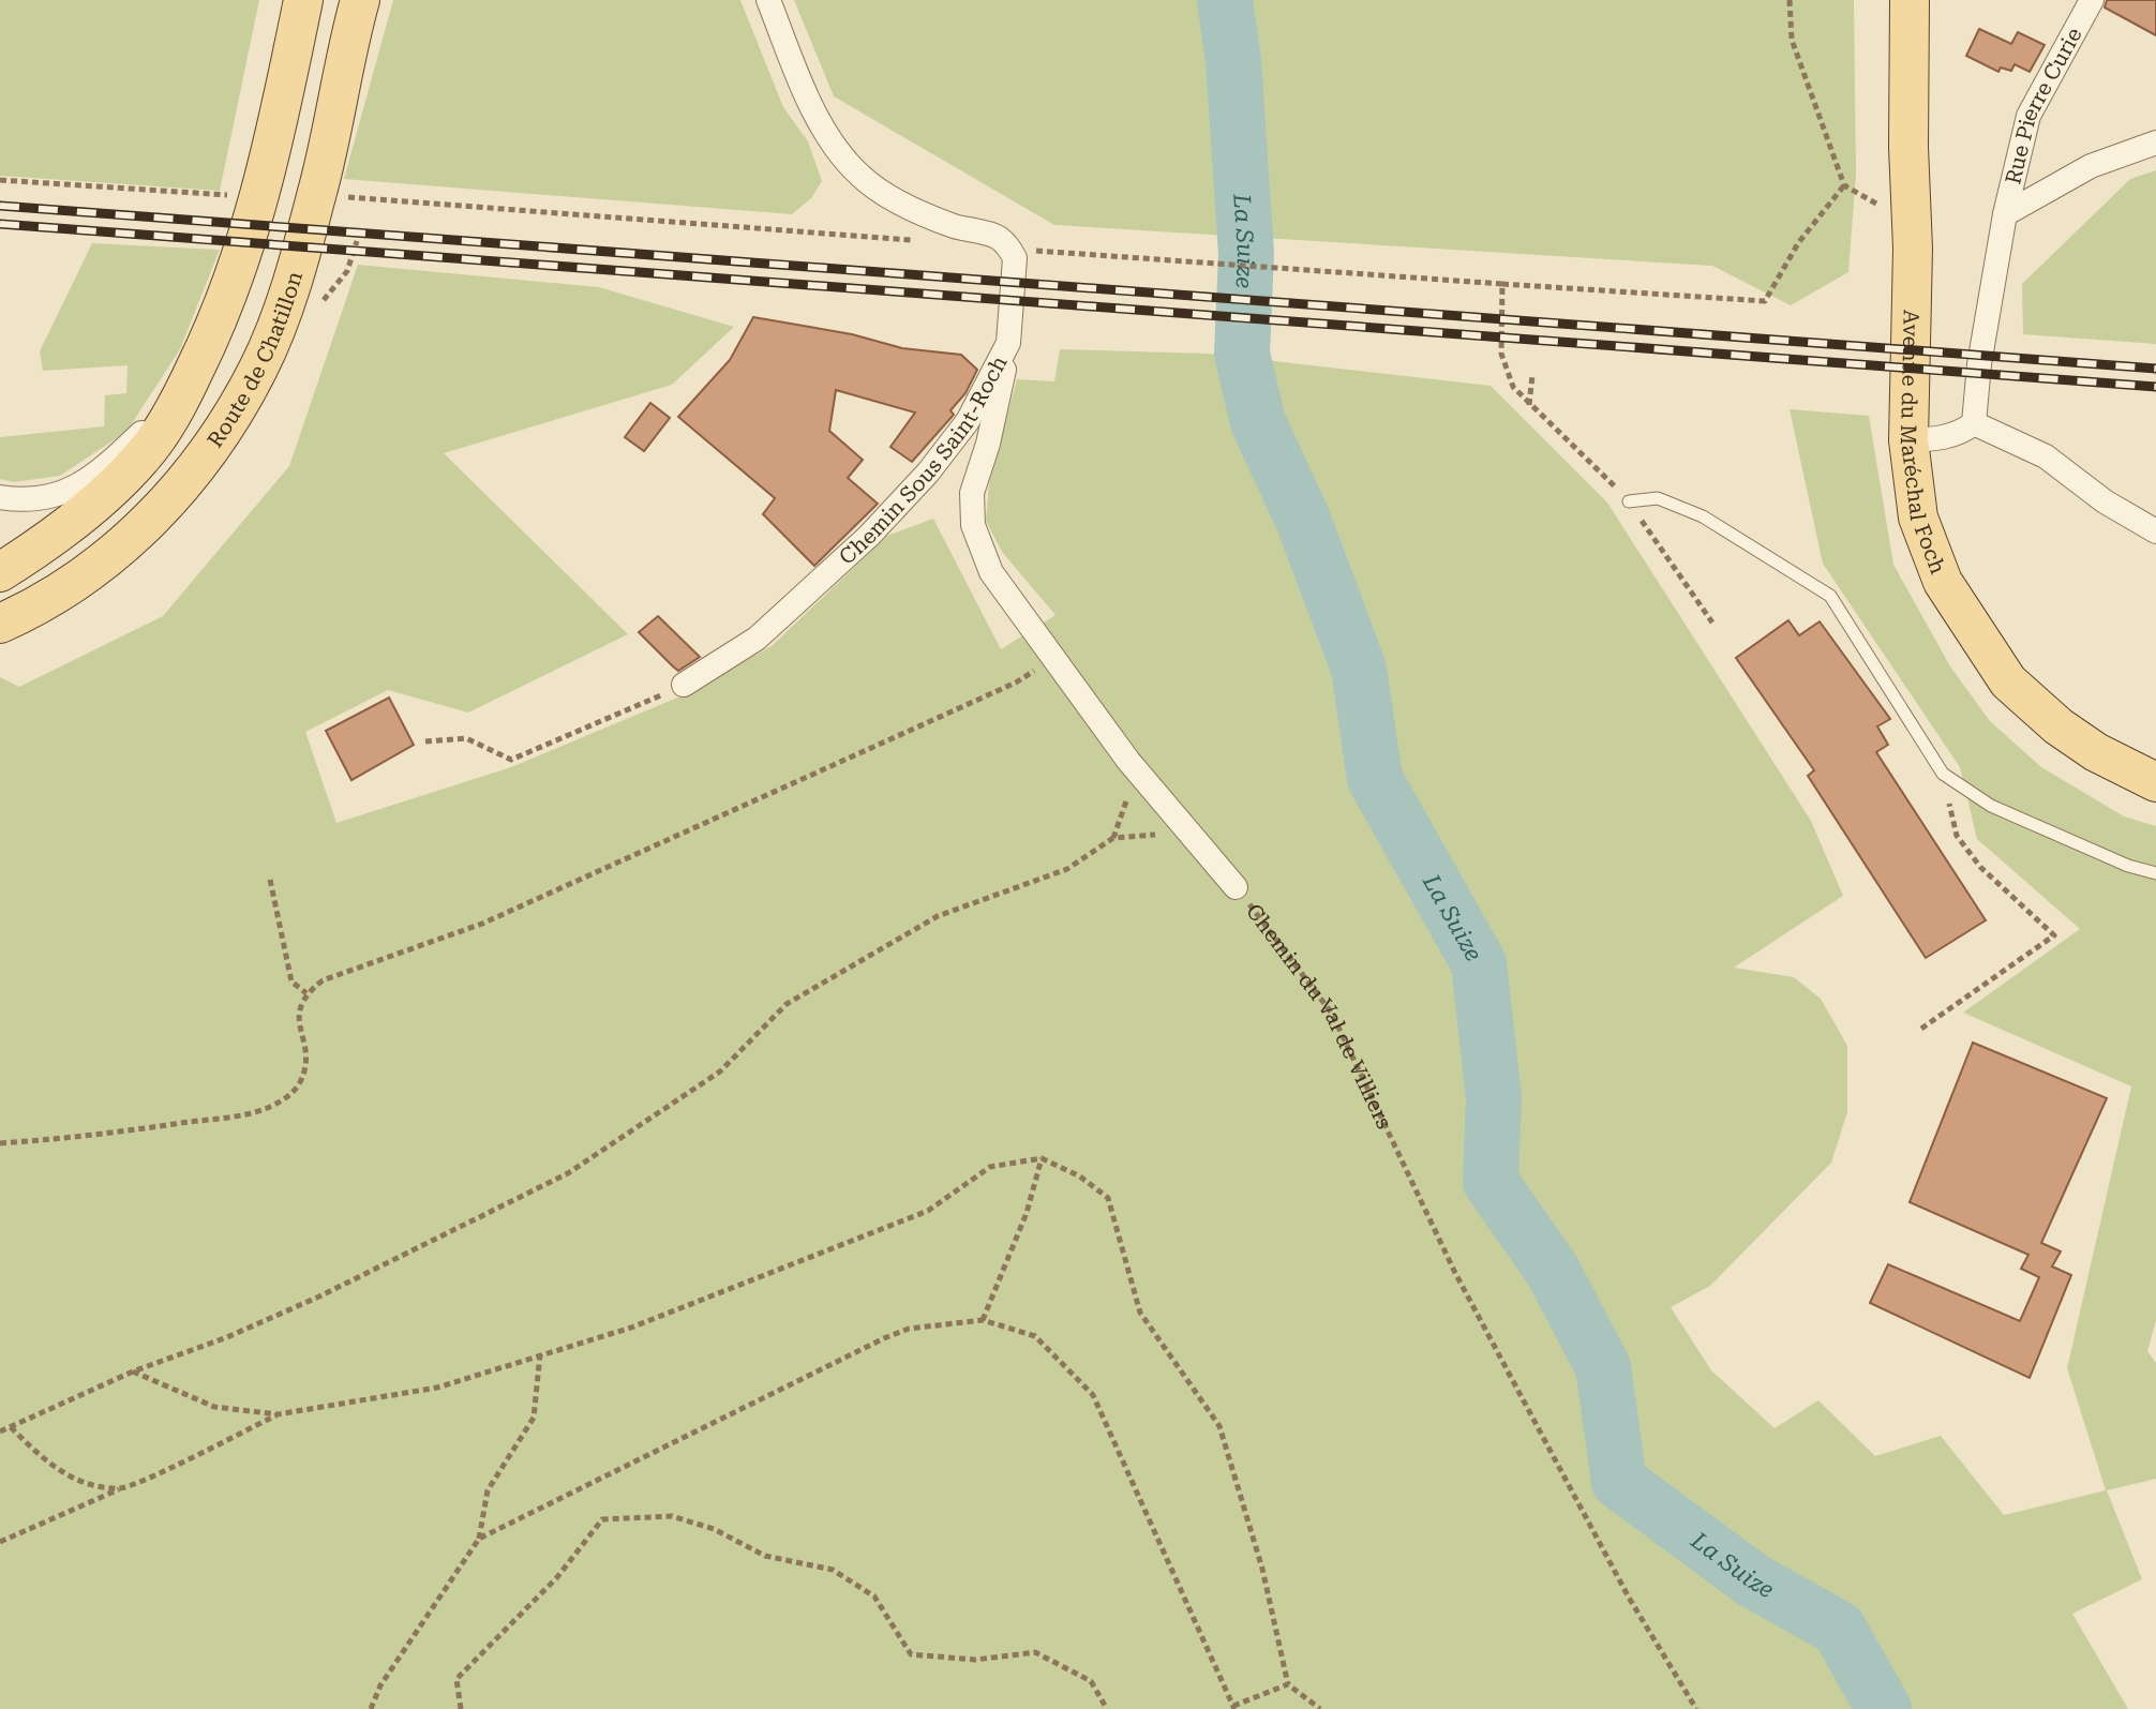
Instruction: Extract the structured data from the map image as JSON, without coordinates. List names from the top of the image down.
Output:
{
  "streets": {
    "main road": ["Route de Chatillon", "Avenue du Maréchal Foch"],
    "street": ["Rue Pierre Curie", "Chemin Sous Saint-Roch", "Chemin du Val de Villiers"]
  },
  "crossings": [
    ["Chemin Sous Saint-Roch", "Chemin du Val de Villiers"]
  ],
  "water": ["La Suize"]
}
